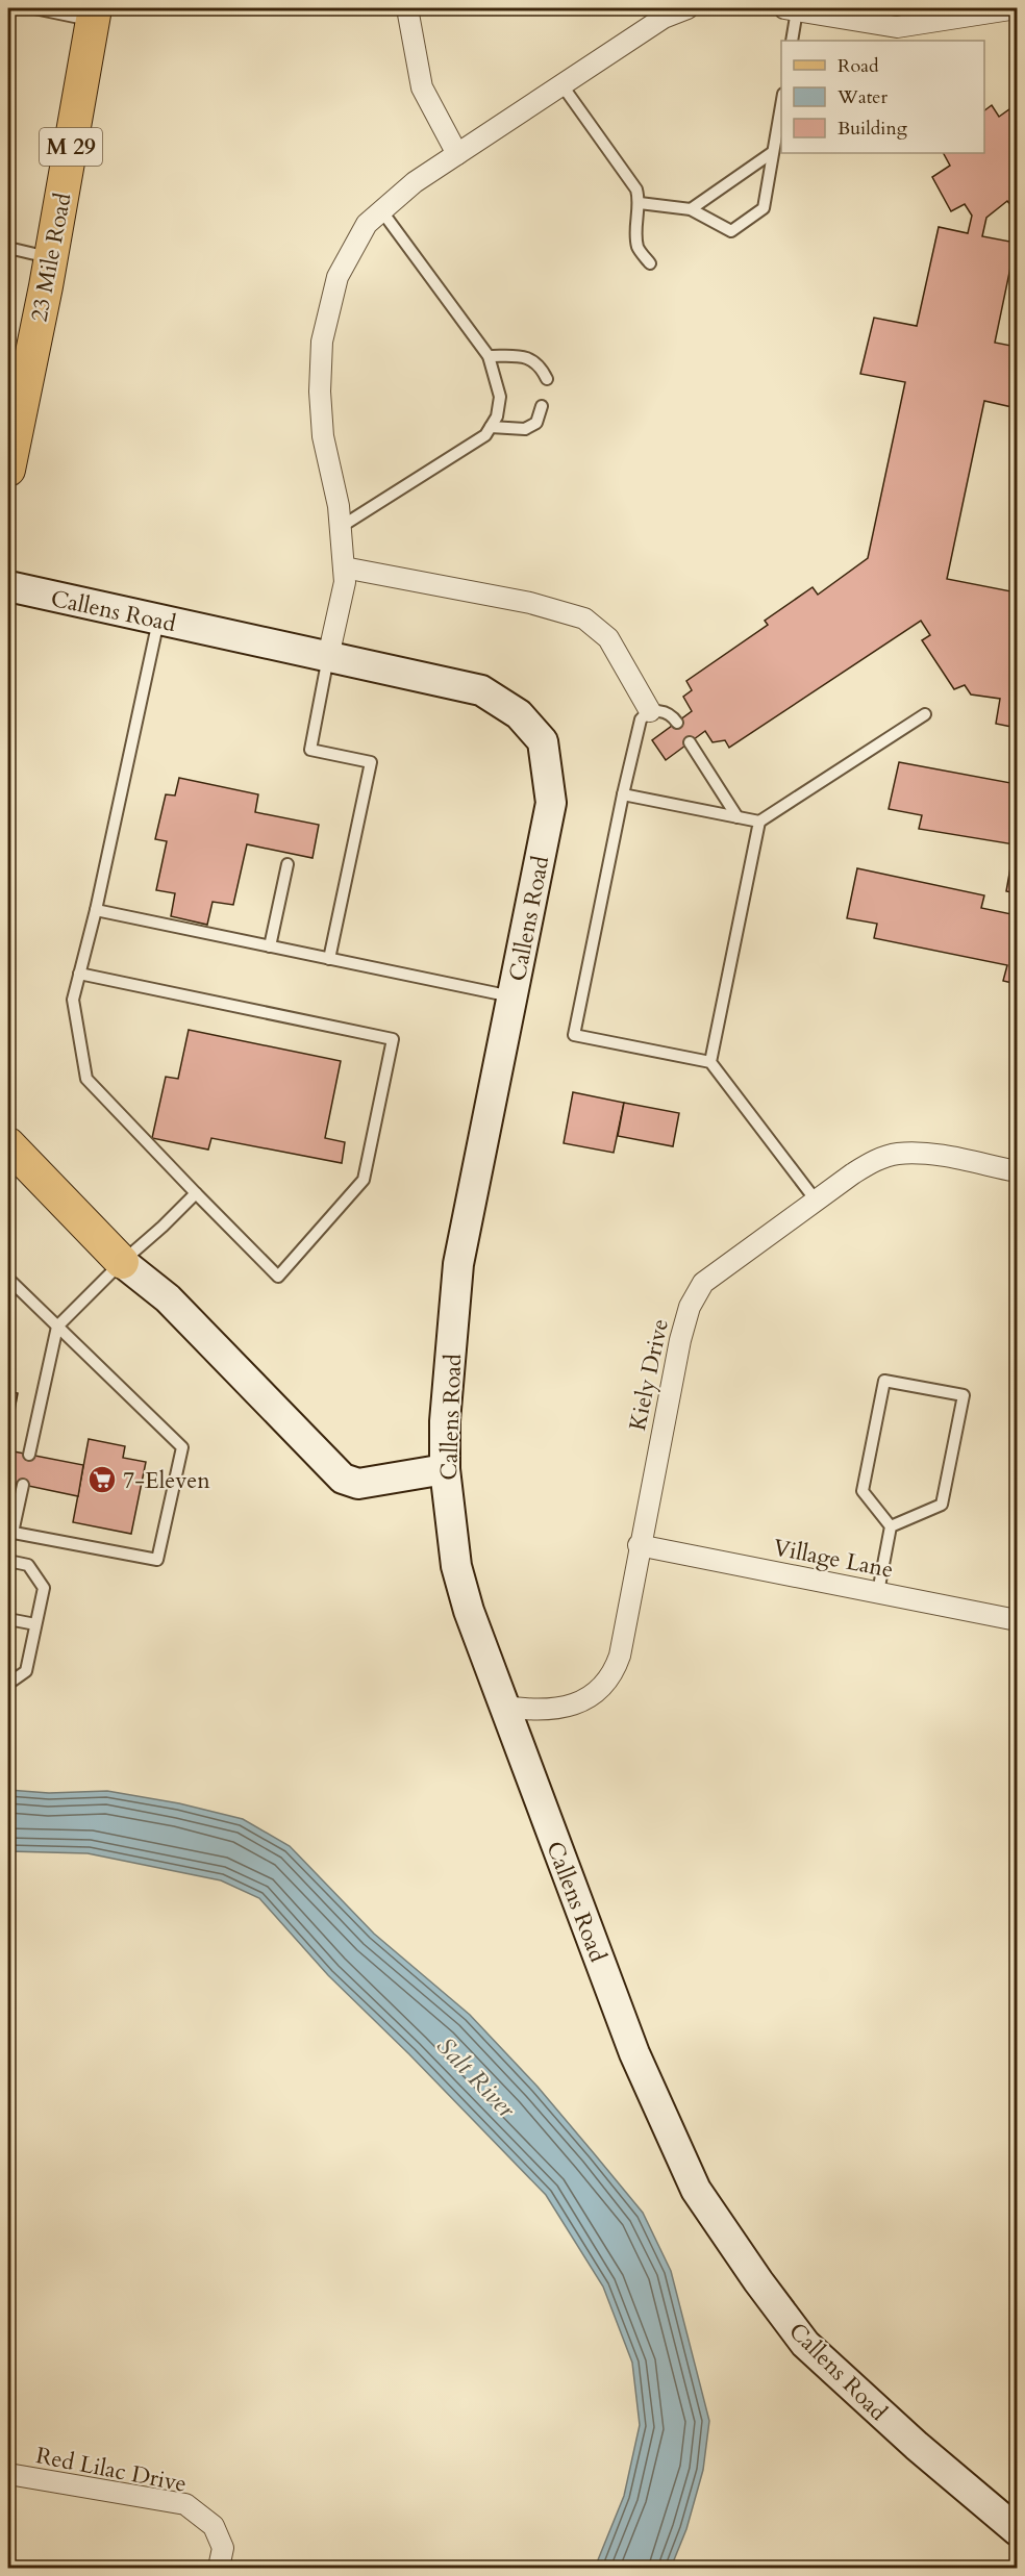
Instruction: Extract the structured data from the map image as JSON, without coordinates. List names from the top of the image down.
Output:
{
  "streets": {
    "main road": ["M 29", "23 Mile Road"],
    "street": [
      "Callens Road",
      "Kiely Drive",
      "Village Lane",
      "Red Lilac Drive"
    ]
  },
  "crossings": [
    ["Callens Road", "Kiely Drive"],
    ["Kiely Drive", "Village Lane"]
  ],
  "water": ["Salt River"],
  "places": {
    "supermarket": ["7-Eleven"]
  },
  "legend": ["Road", "Water", "Building"]
}
